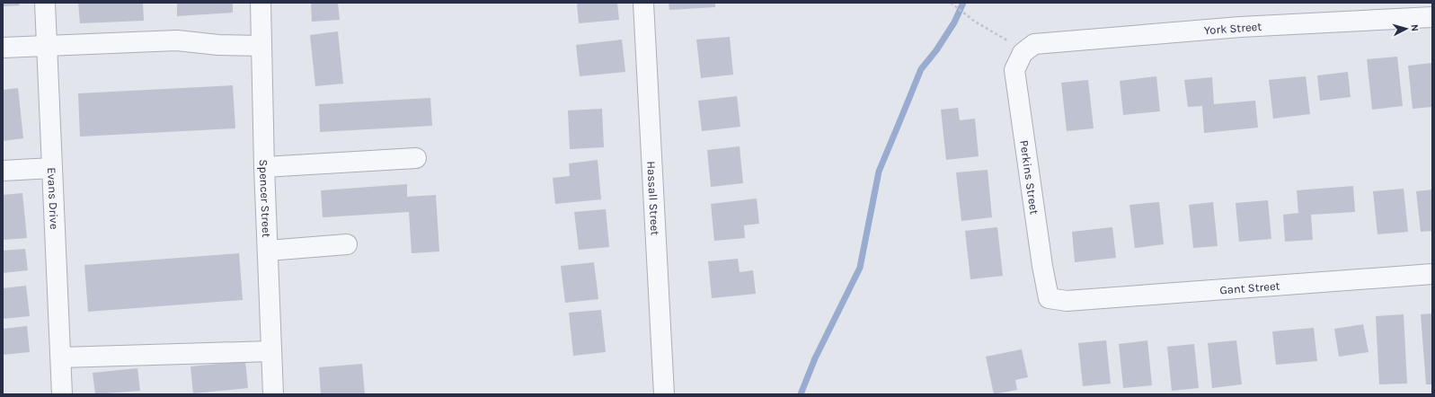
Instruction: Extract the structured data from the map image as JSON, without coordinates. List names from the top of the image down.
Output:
{
  "streets": {
    "street": [
      "York Street",
      "Perkins Street",
      "Evans Drive",
      "Spencer Street",
      "Hassall Street",
      "Gant Street"
    ]
  },
  "crossings": [
    ["York Street", "Perkins Street"],
    ["Perkins Street", "Gant Street"]
  ],
  "north": "right"
}
